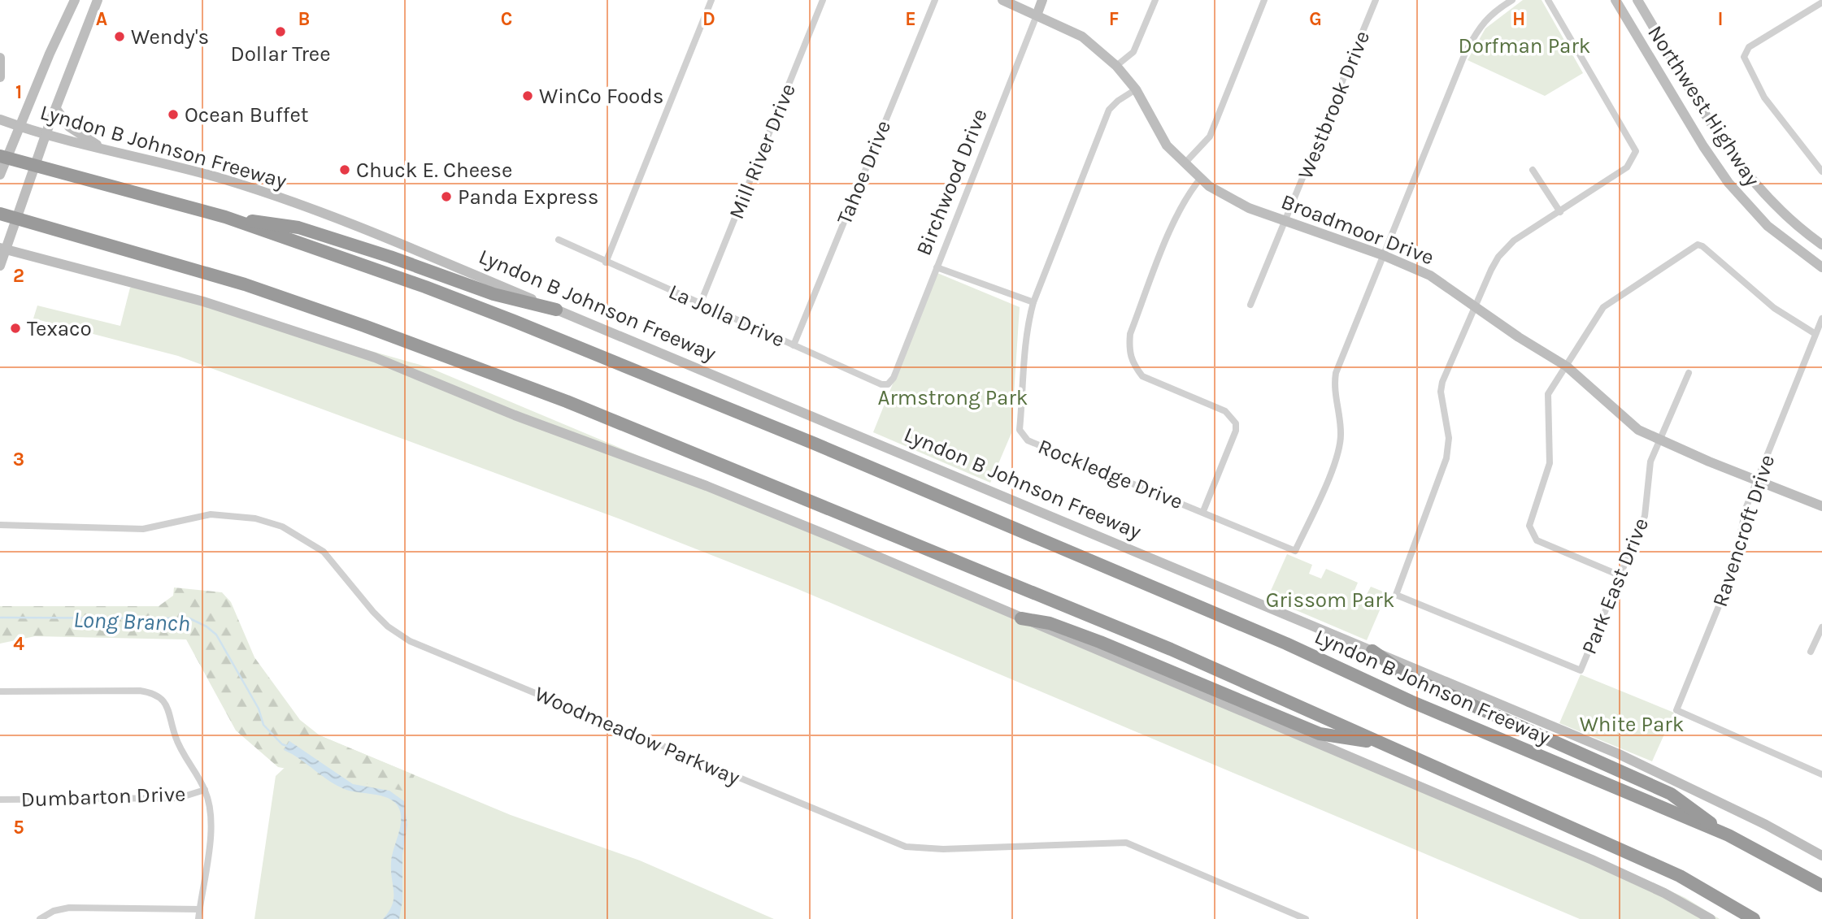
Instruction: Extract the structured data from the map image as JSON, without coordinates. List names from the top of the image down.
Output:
{
  "streets": {
    "highway": ["Lyndon B Johnson Freeway"],
    "main road": ["Northwest Highway", "Birchwood Drive", "Broadmoor Drive"],
    "street": [
      "Westbrook Drive",
      "Mill River Drive",
      "Tahoe Drive",
      "La Jolla Drive",
      "Rockledge Drive",
      "Ravencroft Drive",
      "Park East Drive",
      "Woodmeadow Parkway",
      "Dumbarton Drive"
    ]
  },
  "crossings": [
    ["Westbrook Drive", "Broadmoor Drive"],
    ["Mill River Drive", "La Jolla Drive"],
    ["Tahoe Drive", "La Jolla Drive"],
    ["Birchwood Drive", "Broadmoor Drive"],
    ["Birchwood Drive", "La Jolla Drive"],
    ["Broadmoor Drive", "Rockledge Drive"],
    ["Broadmoor Drive", "Ravencroft Drive"],
    ["Broadmoor Drive", "Park East Drive"]
  ],
  "water": ["Long Branch"],
  "parks": [
    "Dorfman Park",
    "Armstrong Park",
    "Grissom Park",
    "White Park"
  ],
  "places": [
    "Dollar Tree",
    "Wendy's",
    "WinCo Foods",
    "Ocean Buffet",
    "Chuck E. Cheese",
    "Panda Express",
    "Texaco"
  ],
  "grid": {
    "columns": [
      "A",
      "B",
      "C",
      "D",
      "E",
      "F",
      "G",
      "H",
      "I"
    ],
    "rows": [
      "1",
      "2",
      "3",
      "4",
      "5"
    ]
  }
}
